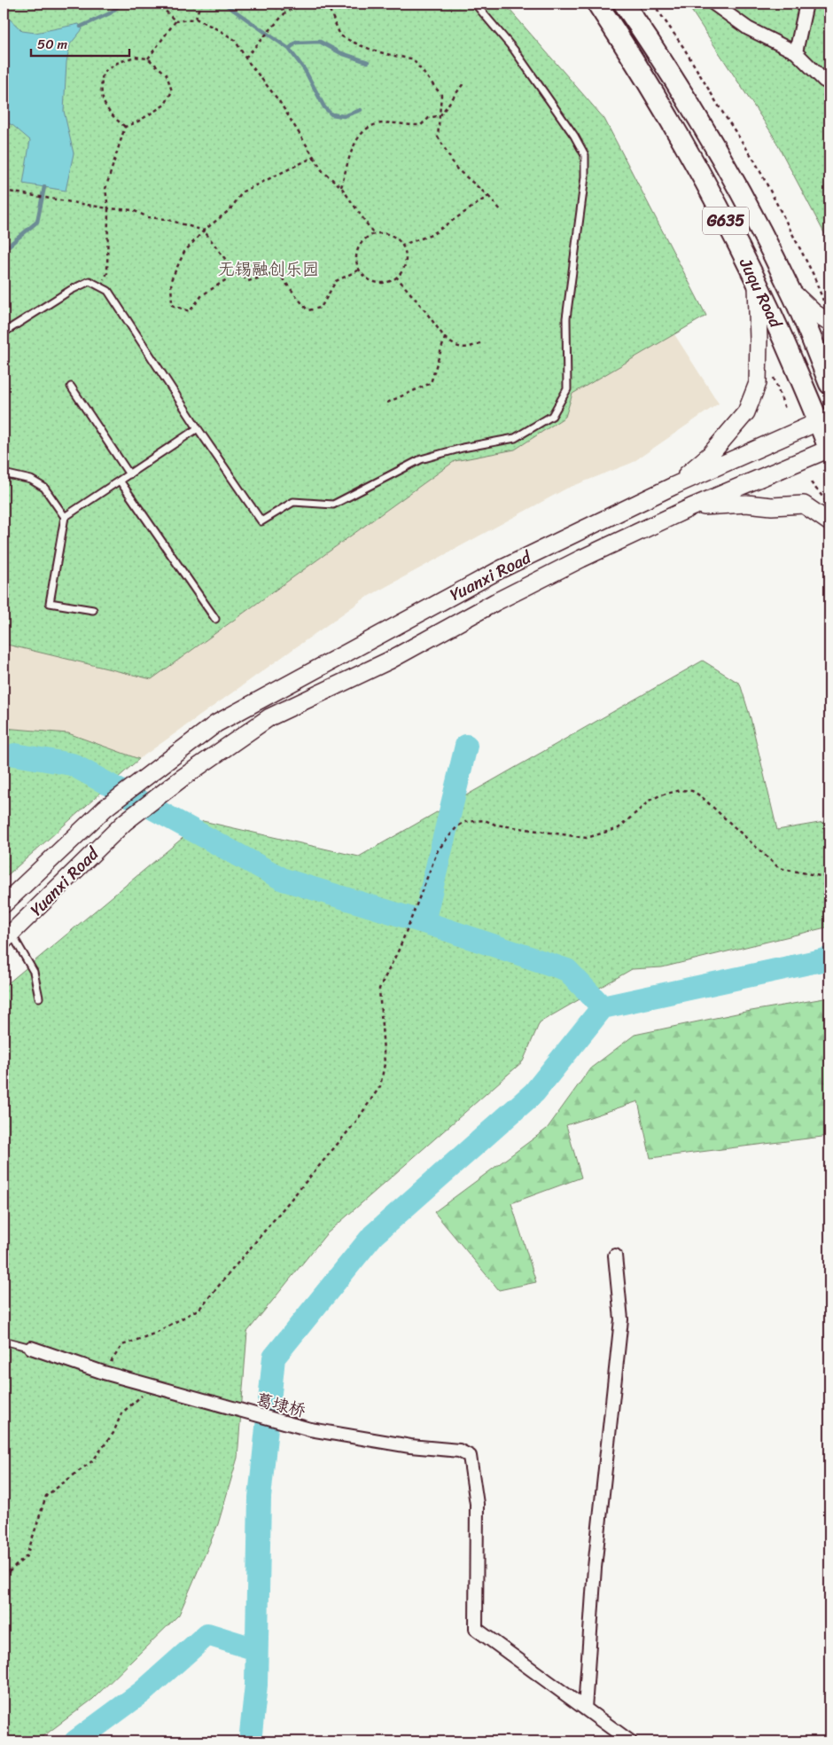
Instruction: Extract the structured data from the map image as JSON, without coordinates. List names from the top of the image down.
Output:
{
  "streets": {
    "highway": ["G635", "Juqu Road"],
    "main road": ["Yuanxi Road"],
    "street": ["葛埭桥"]
  },
  "crossings": [
    ["Juqu Road", "Yuanxi Road"]
  ],
  "parks": ["无锡融创乐园"],
  "scale_bar": "50 m"
}
